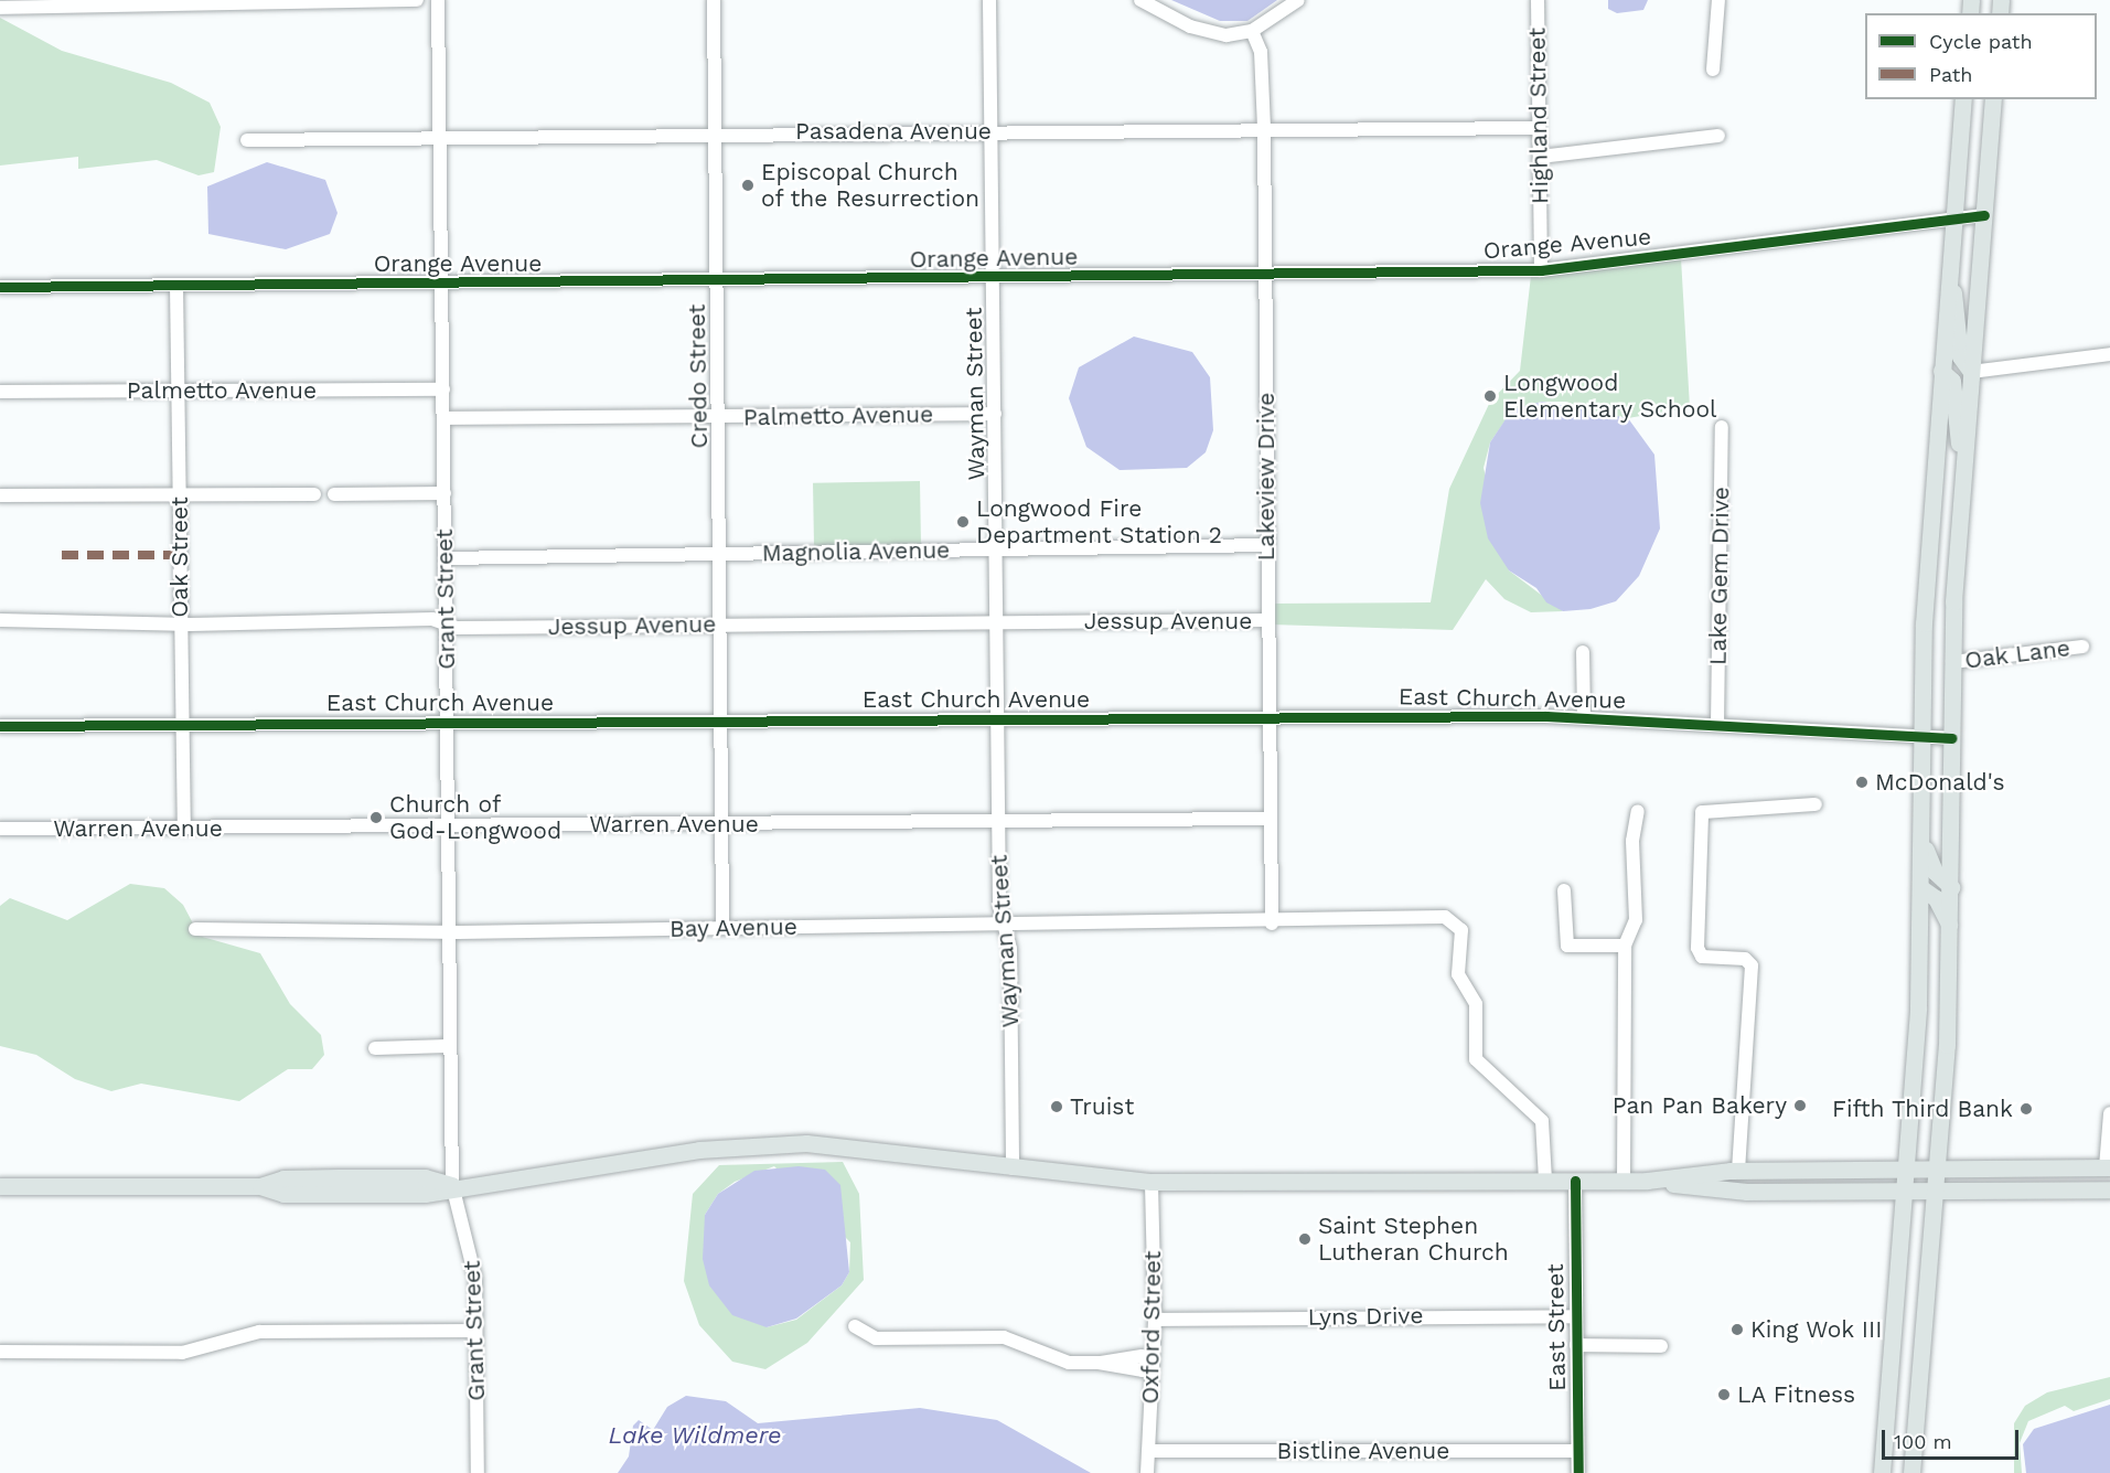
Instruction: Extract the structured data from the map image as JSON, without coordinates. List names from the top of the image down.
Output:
{
  "streets": {
    "street": [
      "Highland Street",
      "Pasadena Avenue",
      "Orange Avenue",
      "Credo Street",
      "Palmetto Avenue",
      "Wayman Street",
      "Lakeview Drive",
      "Magnolia Avenue",
      "Oak Street",
      "Lake Gem Drive",
      "Grant Street",
      "Jessup Avenue",
      "Oak Lane",
      "East Church Avenue",
      "Warren Avenue",
      "Bay Avenue",
      "Lyns Drive",
      "Oxford Street",
      "East Street",
      "Bistline Avenue"
    ]
  },
  "crossings": [
    ["Highland Street", "Pasadena Avenue"],
    ["Highland Street", "Orange Avenue"],
    ["Pasadena Avenue", "Credo Street"],
    ["Pasadena Avenue", "Wayman Street"],
    ["Pasadena Avenue", "Lakeview Drive"],
    ["Pasadena Avenue", "Grant Street"],
    ["Orange Avenue", "Credo Street"],
    ["Orange Avenue", "Wayman Street"],
    ["Orange Avenue", "Lakeview Drive"],
    ["Orange Avenue", "Oak Street"],
    ["Orange Avenue", "Grant Street"],
    ["Credo Street", "Palmetto Avenue"],
    ["Credo Street", "Magnolia Avenue"],
    ["Credo Street", "Jessup Avenue"],
    ["Credo Street", "East Church Avenue"],
    ["Credo Street", "Warren Avenue"],
    ["Credo Street", "Bay Avenue"],
    ["Palmetto Avenue", "Wayman Street"],
    ["Palmetto Avenue", "Oak Street"],
    ["Palmetto Avenue", "Grant Street"],
    ["Wayman Street", "Magnolia Avenue"],
    ["Wayman Street", "Jessup Avenue"],
    ["Wayman Street", "East Church Avenue"],
    ["Wayman Street", "Warren Avenue"],
    ["Wayman Street", "Bay Avenue"],
    ["Lakeview Drive", "Magnolia Avenue"],
    ["Lakeview Drive", "Jessup Avenue"],
    ["Lakeview Drive", "East Church Avenue"],
    ["Lakeview Drive", "Warren Avenue"],
    ["Lakeview Drive", "Bay Avenue"],
    ["Magnolia Avenue", "Grant Street"],
    ["Oak Street", "Jessup Avenue"],
    ["Oak Street", "East Church Avenue"],
    ["Oak Street", "Warren Avenue"],
    ["Lake Gem Drive", "East Church Avenue"],
    ["Grant Street", "Jessup Avenue"],
    ["Grant Street", "East Church Avenue"],
    ["Grant Street", "Warren Avenue"],
    ["Grant Street", "Bay Avenue"],
    ["Lyns Drive", "Oxford Street"],
    ["Lyns Drive", "East Street"],
    ["Oxford Street", "Bistline Avenue"],
    ["East Street", "Bistline Avenue"]
  ],
  "water": ["Lake Wildmere"],
  "places": [
    "Episcopal Church of the Resurrection",
    "Longwood Elementary School",
    "Longwood Fire Department Station 2",
    "McDonald's",
    "Church of God-Longwood",
    "Pan Pan Bakery",
    "Truist",
    "Fifth Third Bank",
    "Saint Stephen Lutheran Church",
    "King Wok III",
    "LA Fitness"
  ],
  "legend": ["Cycle path", "Path"],
  "scale_bar": "100 m"
}
